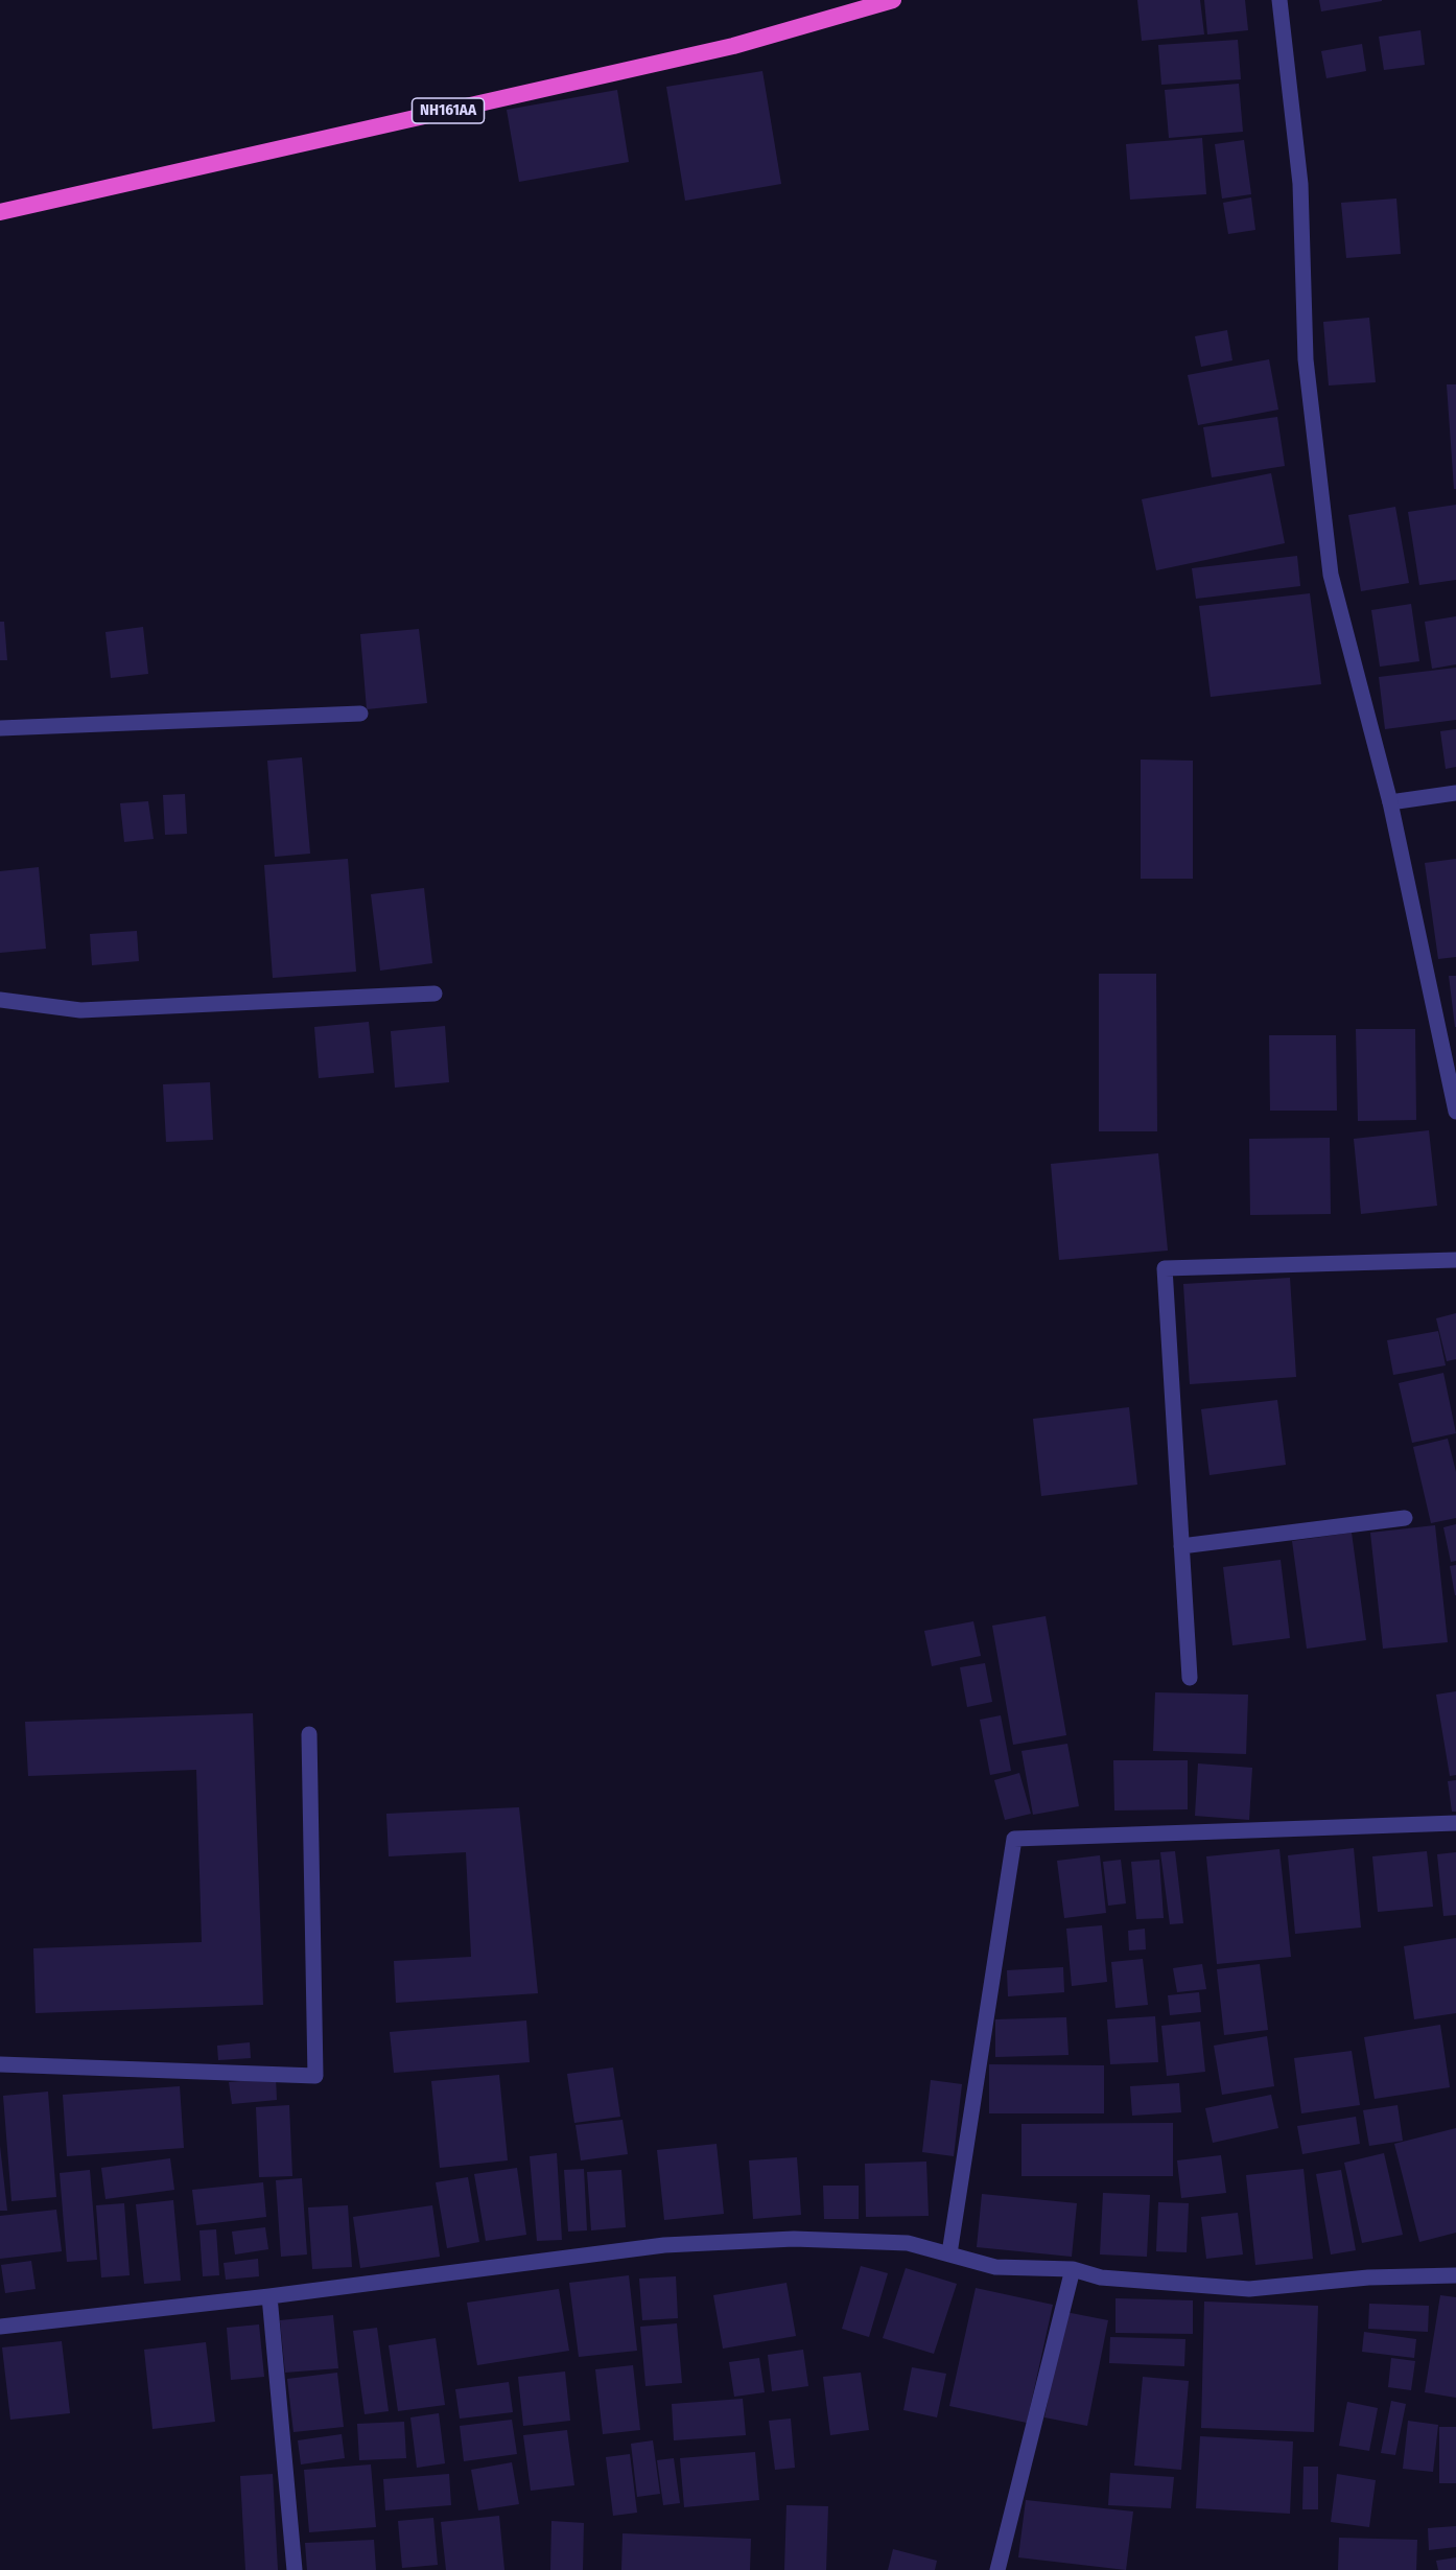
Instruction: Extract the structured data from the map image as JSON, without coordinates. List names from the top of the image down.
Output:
{
  "streets": {
    "highway": ["NH161AA"]
  }
}
